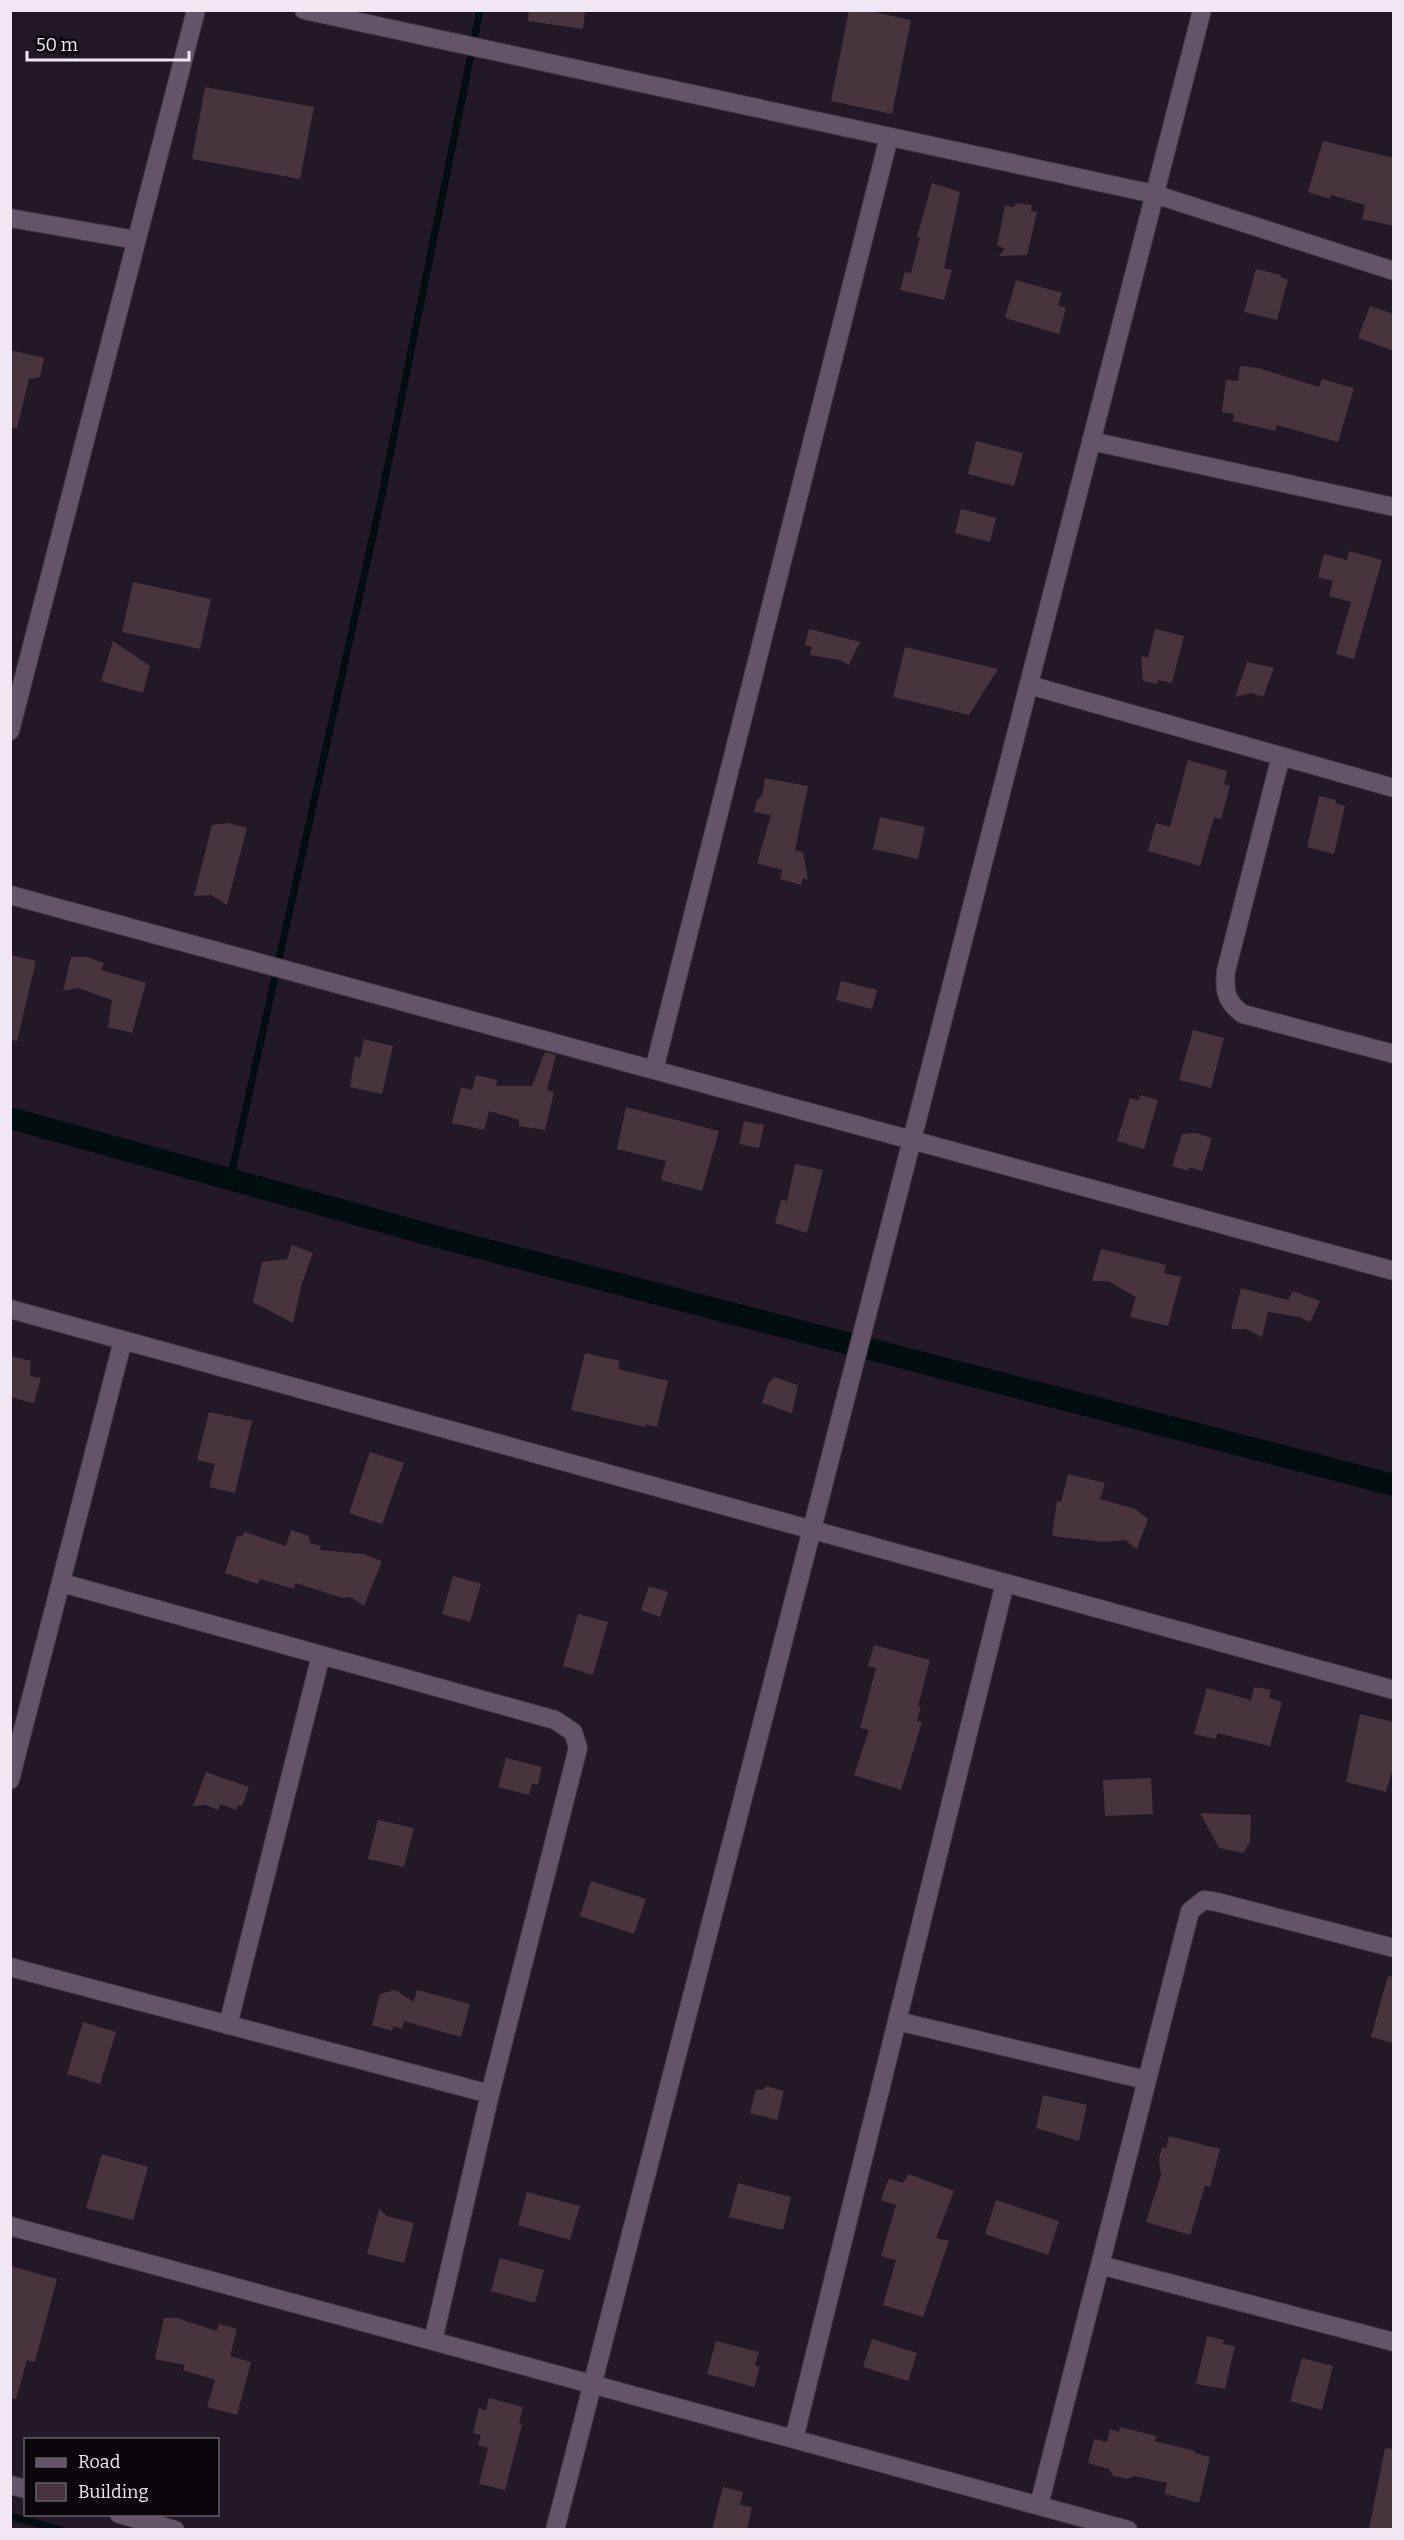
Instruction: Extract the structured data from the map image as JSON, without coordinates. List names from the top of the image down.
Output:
{
  "legend": ["Road", "Building"],
  "scale_bar": "50 m"
}
